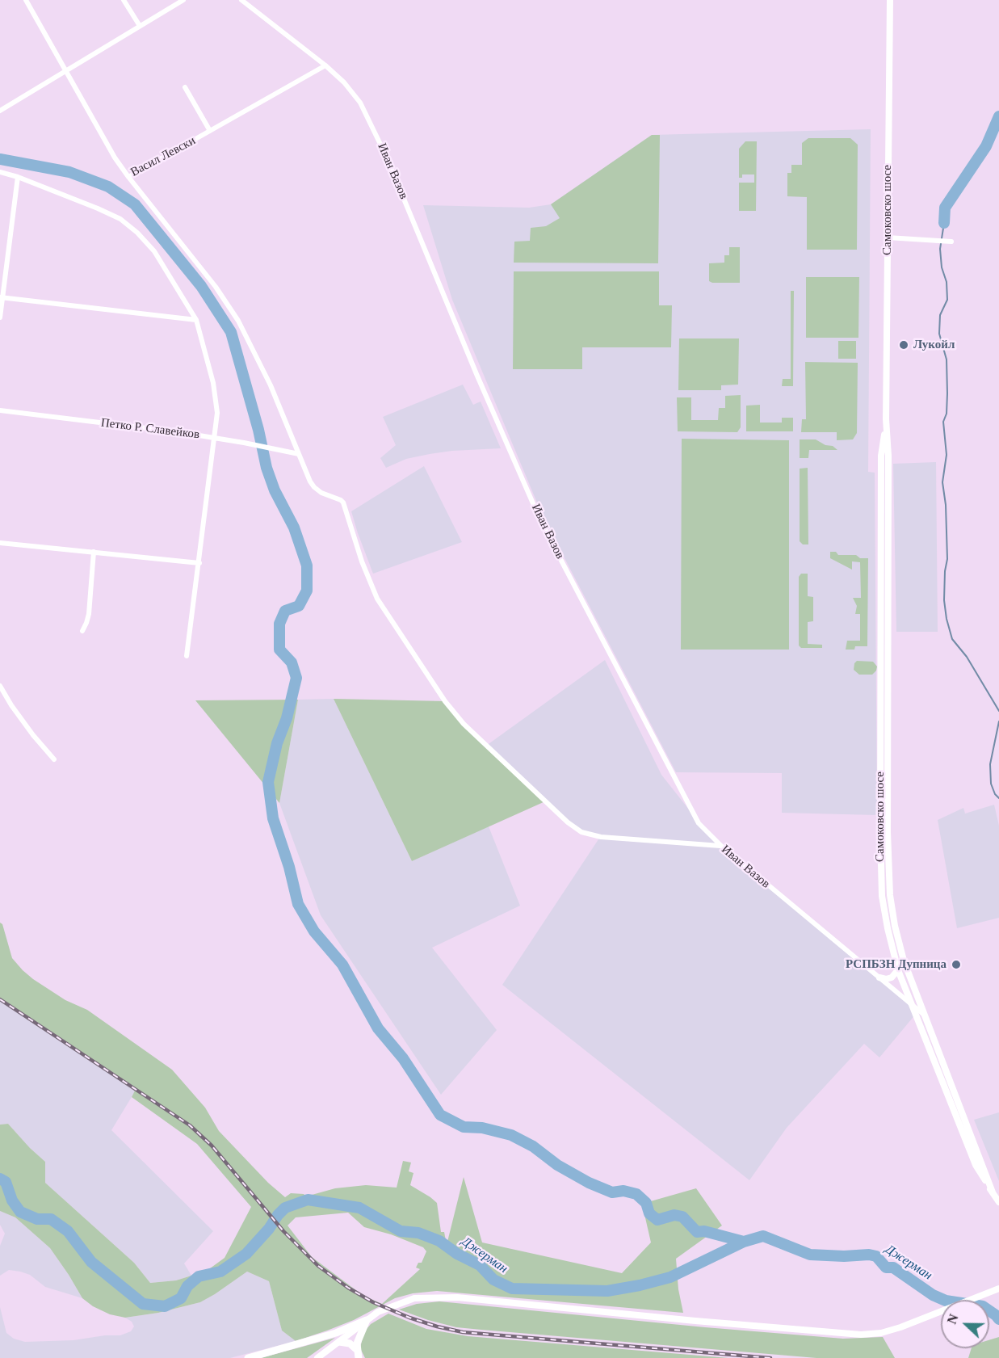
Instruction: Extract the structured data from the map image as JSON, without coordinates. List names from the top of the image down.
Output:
{
  "streets": {
    "main road": ["Самоковско шосе"],
    "street": ["Васил Левски", "Иван Вазов", "Петко Р. Славейков"]
  },
  "crossings": [
    ["Васил Левски", "Иван Вазов"],
    ["Иван Вазов", "Самоковско шосе"]
  ],
  "water": ["Джерман"],
  "places": ["Лукойл", "РСПБЗН Дупница"],
  "north": "left"
}
